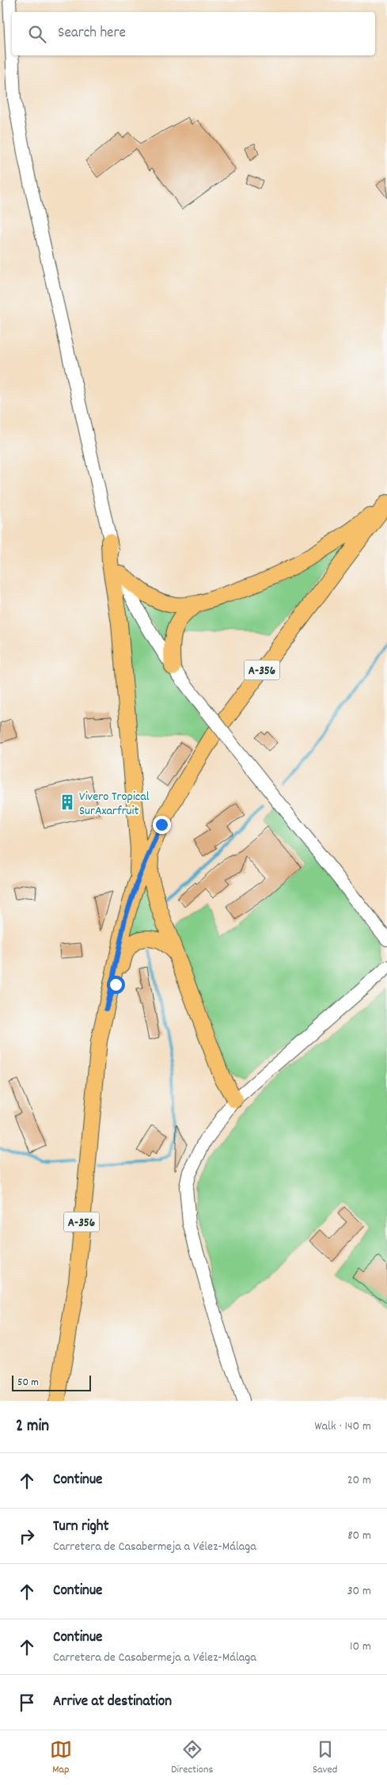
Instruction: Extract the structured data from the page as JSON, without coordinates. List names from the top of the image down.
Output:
{
  "streets": {
    "main road": ["A-356"]
  },
  "places": {
    "building": ["Vivero Tropical SurAxarfruit"]
  },
  "scale_bar": "50 m",
  "page": {
    "search": "Search here",
    "scale": "50 m",
    "heading": ["2 min", "Walk · 140 m"],
    "list": [
      ["Continue", "20 m"],
      ["Turn right", "Carretera de Casabermeja a Vélez-Málaga", "80 m"],
      ["Continue", "30 m"],
      ["Continue", "Carretera de Casabermeja a Vélez-Málaga", "10 m"],
      "Arrive at destination"
    ],
    "nav": ["Map", "Directions", "Saved"]
  }
}
